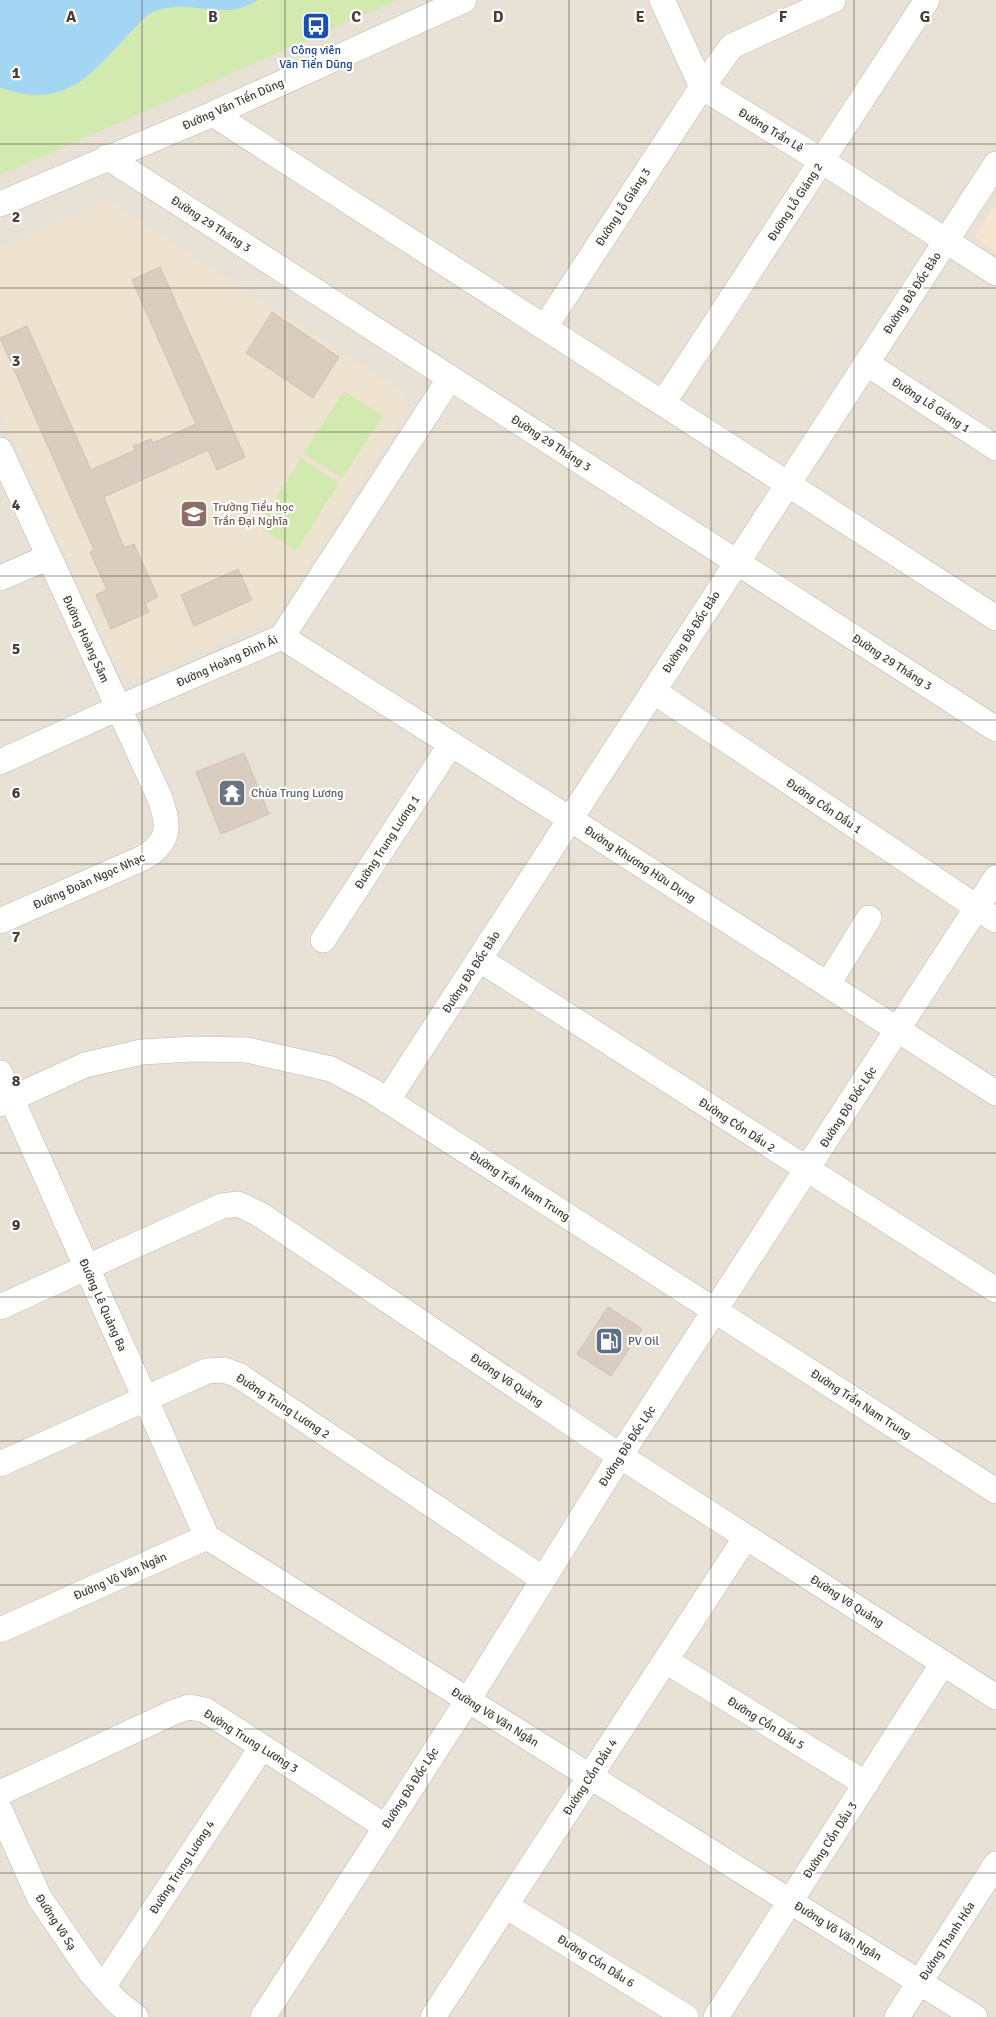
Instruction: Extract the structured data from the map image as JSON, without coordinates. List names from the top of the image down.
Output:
{
  "streets": {
    "street": [
      "Đường Văn Tiến Dũng",
      "Đường Trần Lê",
      "Đường Lỗ Giáng 2",
      "Đường Lỗ Giáng 3",
      "Đường 29 Tháng 3",
      "Đường Đô Đốc Bảo",
      "Đường Lỗ Giáng 1",
      "Đường Hoàng Sâm",
      "Đường Hoàng Đình Ái",
      "Đường Cồn Dầu 1",
      "Đường Trung Lương 1",
      "Đường Khương Hữu Dụng",
      "Đường Đoàn Ngọc Nhạc",
      "Đường Đô Đốc Lộc",
      "Đường Cồn Dầu 2",
      "Đường Trần Nam Trung",
      "Đường Lê Quảng Ba",
      "Đường Võ Quảng",
      "Đường Trung Lương 2",
      "Đường Võ Văn Ngân",
      "Đường Cồn Dầu 5",
      "Đường Trung Lương 3",
      "Đường Cồn Dầu 4",
      "Đường Cồn Dầu 3",
      "Đường Trung Lương 4",
      "Đường Võ Sạ",
      "Đường Thanh Hóa",
      "Đường Cồn Dầu 6"
    ]
  },
  "crossings": [
    ["Đường Văn Tiến Dũng", "Đường 29 Tháng 3"],
    ["Đường Trần Lê", "Đường Lỗ Giáng 2"],
    ["Đường Trần Lê", "Đường Lỗ Giáng 3"],
    ["Đường Trần Lê", "Đường Đô Đốc Bảo"],
    ["Đường 29 Tháng 3", "Đường Đô Đốc Bảo"],
    ["Đường 29 Tháng 3", "Đường Hoàng Đình Ái"],
    ["Đường Đô Đốc Bảo", "Đường Lỗ Giáng 1"],
    ["Đường Đô Đốc Bảo", "Đường Cồn Dầu 1"],
    ["Đường Đô Đốc Bảo", "Đường Khương Hữu Dụng"],
    ["Đường Đô Đốc Bảo", "Đường Cồn Dầu 2"],
    ["Đường Đô Đốc Bảo", "Đường Trần Nam Trung"],
    ["Đường Hoàng Sâm", "Đường Hoàng Đình Ái"],
    ["Đường Hoàng Sâm", "Đường Đoàn Ngọc Nhạc"],
    ["Đường Hoàng Đình Ái", "Đường Khương Hữu Dụng"],
    ["Đường Cồn Dầu 1", "Đường Đô Đốc Lộc"],
    ["Đường Trung Lương 1", "Đường Khương Hữu Dụng"],
    ["Đường Khương Hữu Dụng", "Đường Đô Đốc Lộc"],
    ["Đường Đô Đốc Lộc", "Đường Cồn Dầu 2"],
    ["Đường Đô Đốc Lộc", "Đường Trần Nam Trung"],
    ["Đường Đô Đốc Lộc", "Đường Võ Quảng"],
    ["Đường Đô Đốc Lộc", "Đường Trung Lương 2"],
    ["Đường Đô Đốc Lộc", "Đường Võ Văn Ngân"],
    ["Đường Đô Đốc Lộc", "Đường Trung Lương 3"],
    ["Đường Trần Nam Trung", "Đường Lê Quảng Ba"],
    ["Đường Lê Quảng Ba", "Đường Võ Quảng"],
    ["Đường Lê Quảng Ba", "Đường Trung Lương 2"],
    ["Đường Lê Quảng Ba", "Đường Võ Văn Ngân"],
    ["Đường Võ Quảng", "Đường Cồn Dầu 4"],
    ["Đường Võ Quảng", "Đường Cồn Dầu 3"],
    ["Đường Võ Văn Ngân", "Đường Cồn Dầu 4"],
    ["Đường Võ Văn Ngân", "Đường Cồn Dầu 3"],
    ["Đường Võ Văn Ngân", "Đường Thanh Hóa"],
    ["Đường Cồn Dầu 5", "Đường Cồn Dầu 4"],
    ["Đường Cồn Dầu 5", "Đường Cồn Dầu 3"],
    ["Đường Trung Lương 3", "Đường Trung Lương 4"],
    ["Đường Cồn Dầu 4", "Đường Cồn Dầu 6"],
    ["Đường Trung Lương 4", "Đường Võ Sạ"]
  ],
  "places": {
    "bus stop": ["Công viên Văn Tiến Dũng"],
    "school or university": ["Trường Tiểu học Trần Đại Nghĩa"],
    "temple": ["Chùa Trung Lương"],
    "fuel station": ["PV Oil"]
  },
  "grid": {
    "columns": [
      "A",
      "B",
      "C",
      "D",
      "E",
      "F",
      "G"
    ],
    "rows": [
      "1",
      "2",
      "3",
      "4",
      "5",
      "6",
      "7",
      "8",
      "9"
    ]
  }
}
